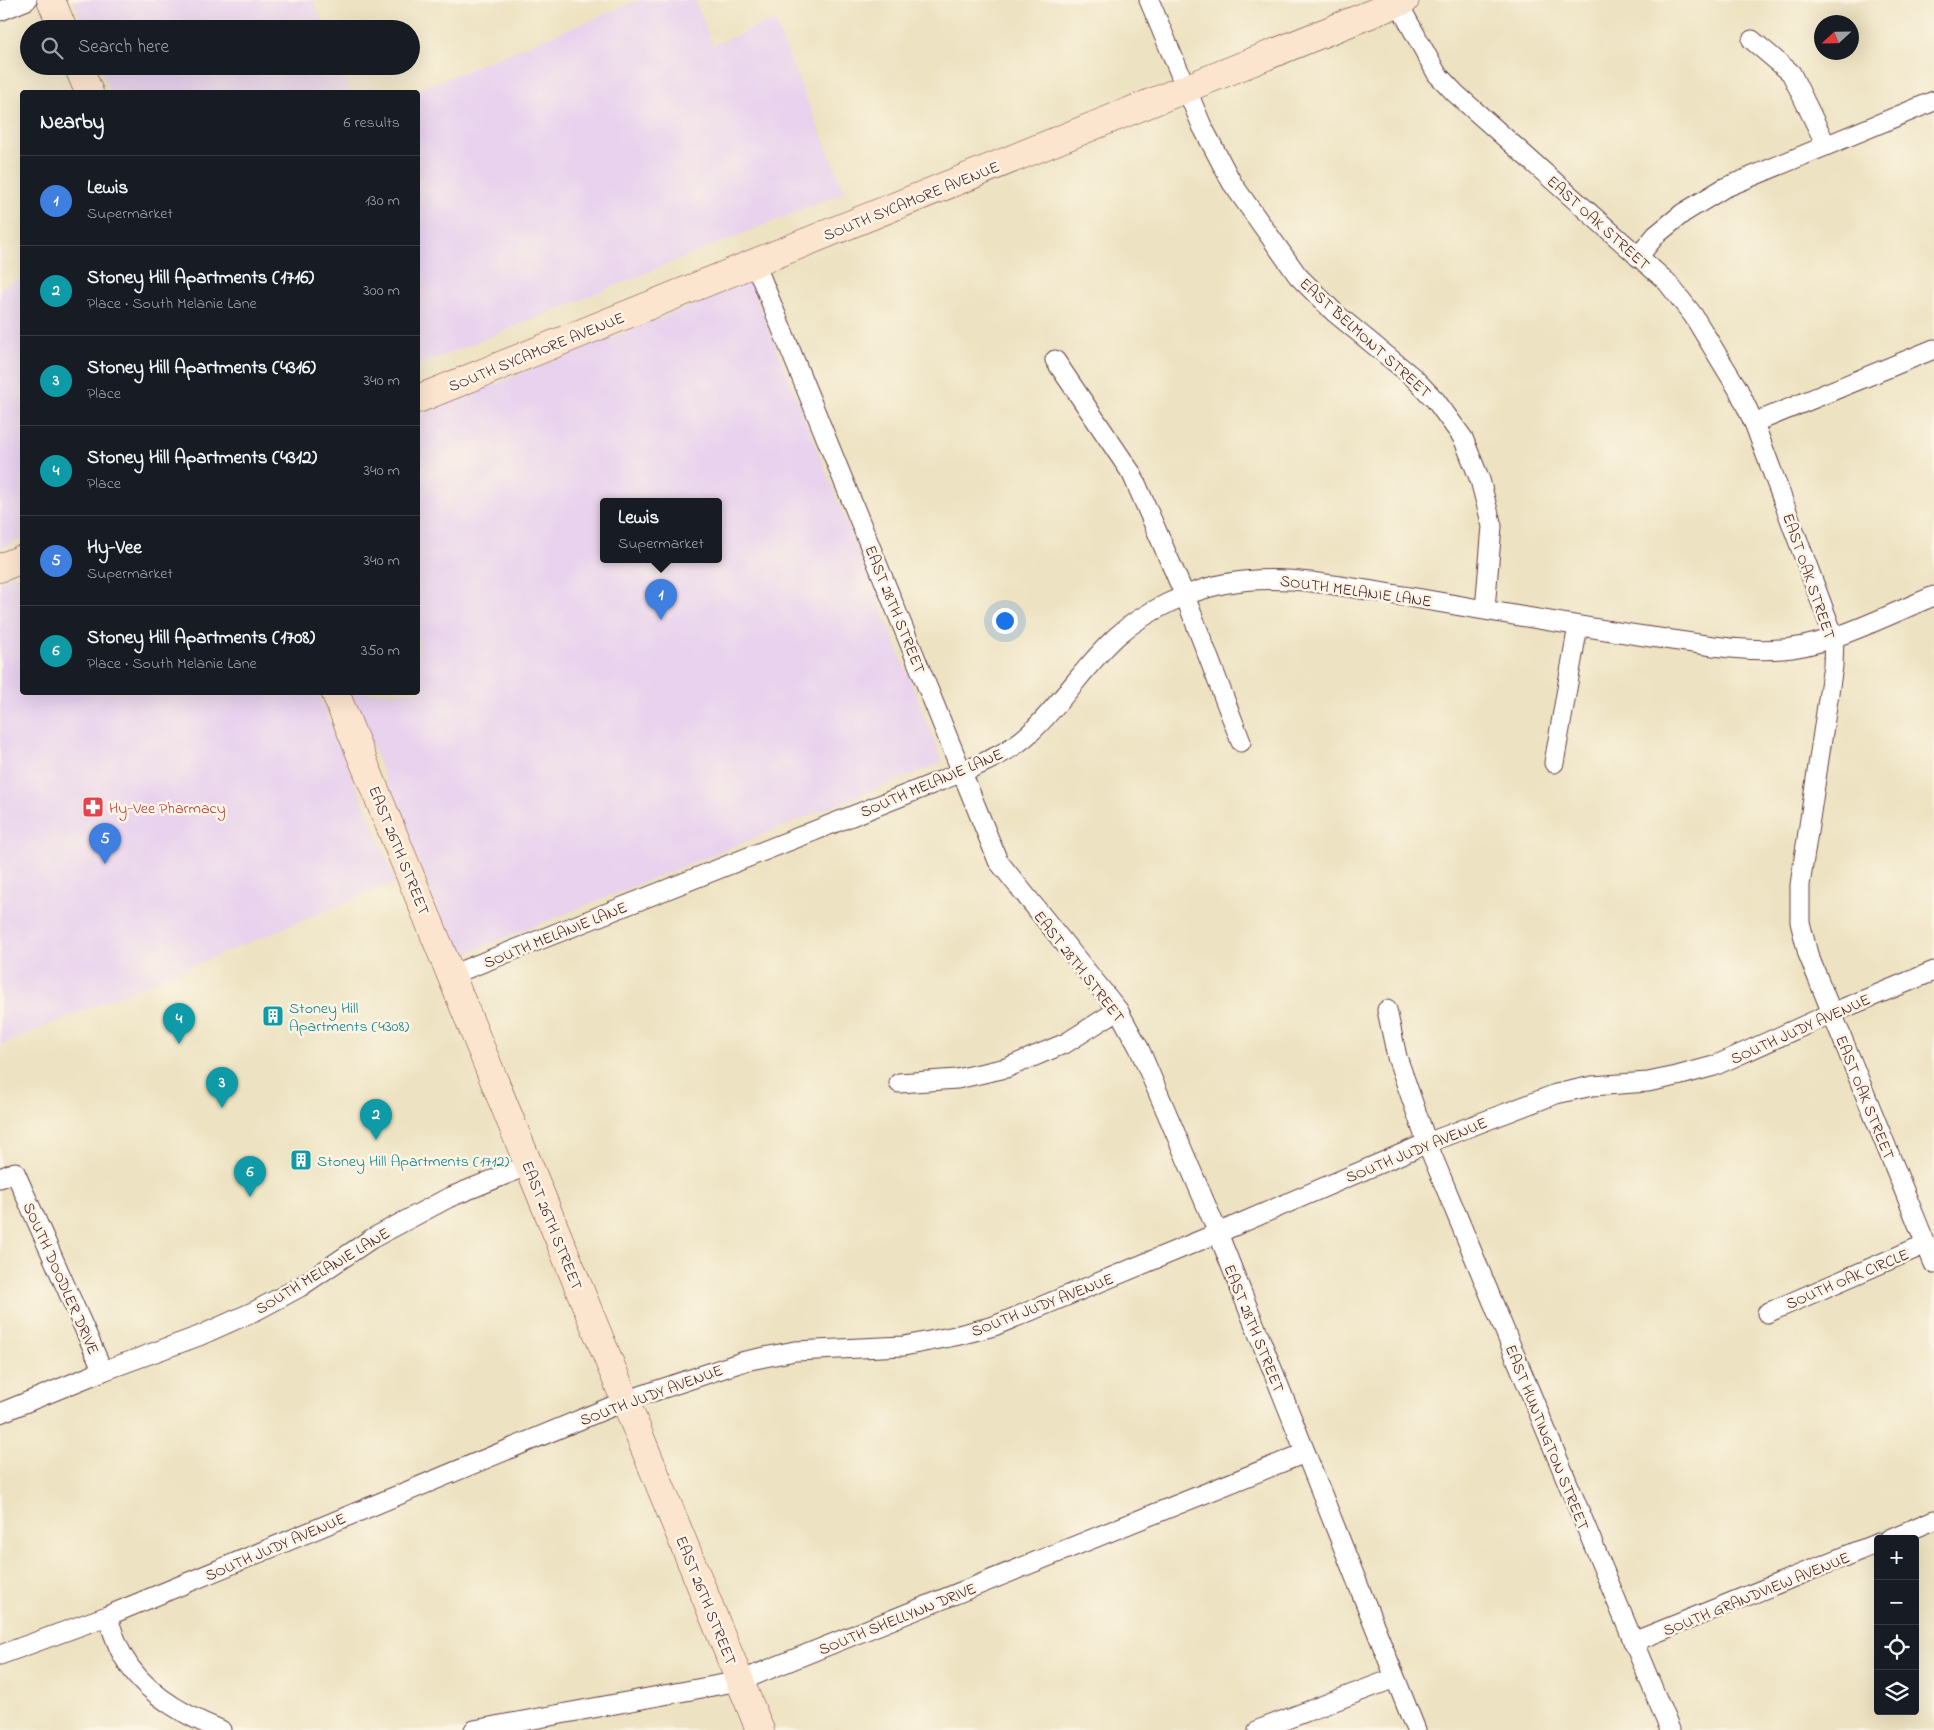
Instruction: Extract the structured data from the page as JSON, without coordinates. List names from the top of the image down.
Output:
{
  "streets": {
    "main road": ["SOUTH SYCAMORE AVENUE", "EAST 26TH STREET"],
    "street": [
      "EAST OAK STREET",
      "EAST BELMONT STREET",
      "SOUTH MELANIE LANE",
      "EAST 28TH STREET",
      "SOUTH JUDY AVENUE",
      "SOUTH DOODLER DRIVE",
      "SOUTH OAK CIRCLE",
      "EAST HUNTINGTON STREET",
      "SOUTH GRANDVIEW AVENUE",
      "SOUTH SHELLYNN DRIVE"
    ]
  },
  "crossings": [
    ["SOUTH SYCAMORE AVENUE", "EAST OAK STREET"],
    ["SOUTH SYCAMORE AVENUE", "EAST BELMONT STREET"],
    ["SOUTH SYCAMORE AVENUE", "EAST 28TH STREET"],
    ["EAST OAK STREET", "SOUTH MELANIE LANE"],
    ["EAST OAK STREET", "SOUTH JUDY AVENUE"],
    ["EAST OAK STREET", "SOUTH OAK CIRCLE"],
    ["EAST BELMONT STREET", "SOUTH MELANIE LANE"],
    ["SOUTH MELANIE LANE", "EAST 28TH STREET"],
    ["SOUTH MELANIE LANE", "EAST 26TH STREET"],
    ["SOUTH MELANIE LANE", "SOUTH DOODLER DRIVE"],
    ["EAST 28TH STREET", "SOUTH JUDY AVENUE"],
    ["EAST 28TH STREET", "SOUTH SHELLYNN DRIVE"],
    ["EAST 26TH STREET", "SOUTH JUDY AVENUE"],
    ["EAST 26TH STREET", "SOUTH SHELLYNN DRIVE"],
    ["SOUTH JUDY AVENUE", "EAST HUNTINGTON STREET"],
    ["EAST HUNTINGTON STREET", "SOUTH GRANDVIEW AVENUE"]
  ],
  "places": {
    "pharmacy": ["Hy-Vee Pharmacy"],
    "building": ["Stoney Hill Apartments (4308)", "Stoney Hill Apartments (1712)"]
  },
  "north": "left",
  "page": {
    "search": "Search here",
    "heading": ["Nearby", "6 results"],
    "list": [
      {
        "mark": "1",
        "name": "Lewis",
        "note": "Supermarket",
        "value": "130 m"
      },
      {
        "mark": "2",
        "name": "Stoney Hill Apartments (1716)",
        "note": "Place · South Melanie Lane",
        "value": "300 m"
      },
      {
        "mark": "3",
        "name": "Stoney Hill Apartments (4316)",
        "note": "Place",
        "value": "340 m"
      },
      {
        "mark": "4",
        "name": "Stoney Hill Apartments (4312)",
        "note": "Place",
        "value": "340 m"
      },
      {
        "mark": "5",
        "name": "Hy-Vee",
        "note": "Supermarket",
        "value": "340 m"
      },
      {
        "mark": "6",
        "name": "Stoney Hill Apartments (1708)",
        "note": "Place · South Melanie Lane",
        "value": "350 m"
      }
    ],
    "popup": ["Lewis", "Supermarket"],
    "pins": [
      "1",
      "5",
      "4",
      "3",
      "2",
      "6"
    ],
    "map_buttons": ["+", "−"]
  }
}
